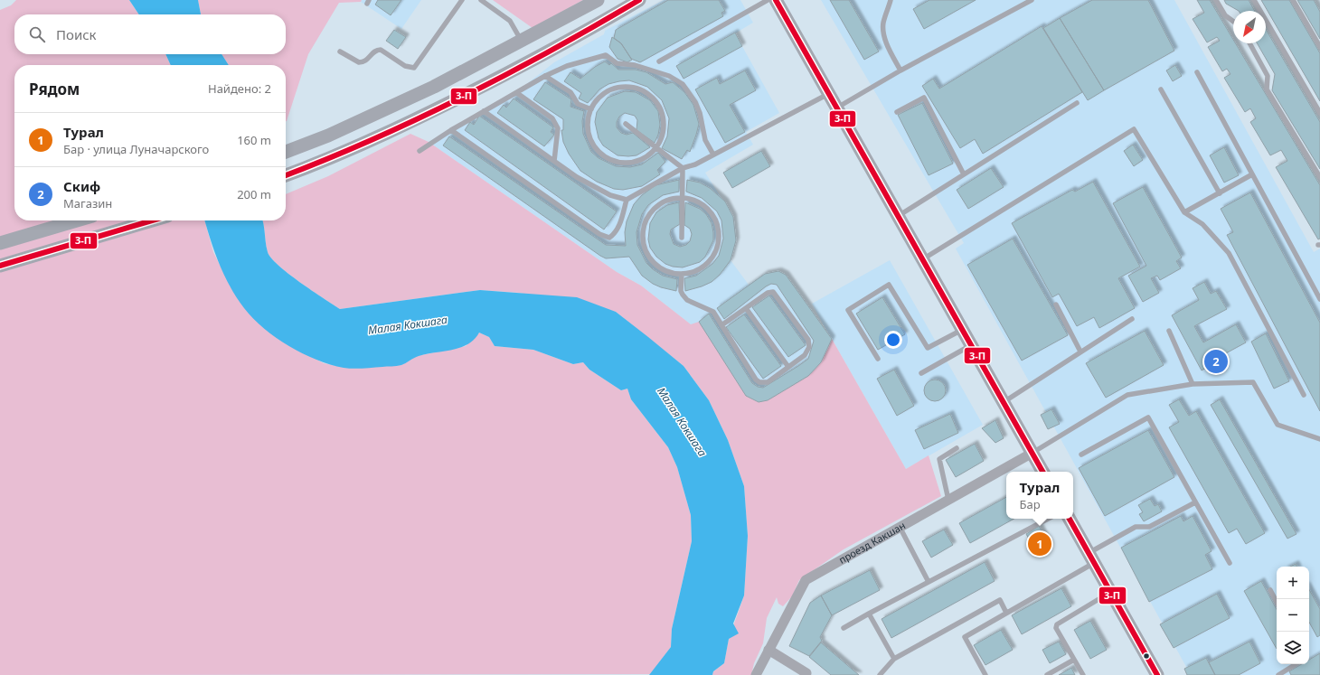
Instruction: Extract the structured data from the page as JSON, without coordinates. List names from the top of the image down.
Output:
{
  "streets": {
    "street": ["проезд Какшан"]
  },
  "water": ["Малая Кокшага"],
  "lines": ["transit line 3-П"],
  "north": "bottom left",
  "page": {
    "search": "Поиск",
    "heading": ["Рядом", "Найдено: 2"],
    "list": [
      {
        "mark": "1",
        "name": "Турал",
        "note": "Бар · улица Луначарского",
        "value": "160 m"
      },
      {
        "mark": "2",
        "name": "Скиф",
        "note": "Магазин",
        "value": "200 m"
      }
    ],
    "pins": ["2", "1"],
    "popup": ["Турал", "Бар"],
    "map_buttons": ["+", "−"]
  }
}
